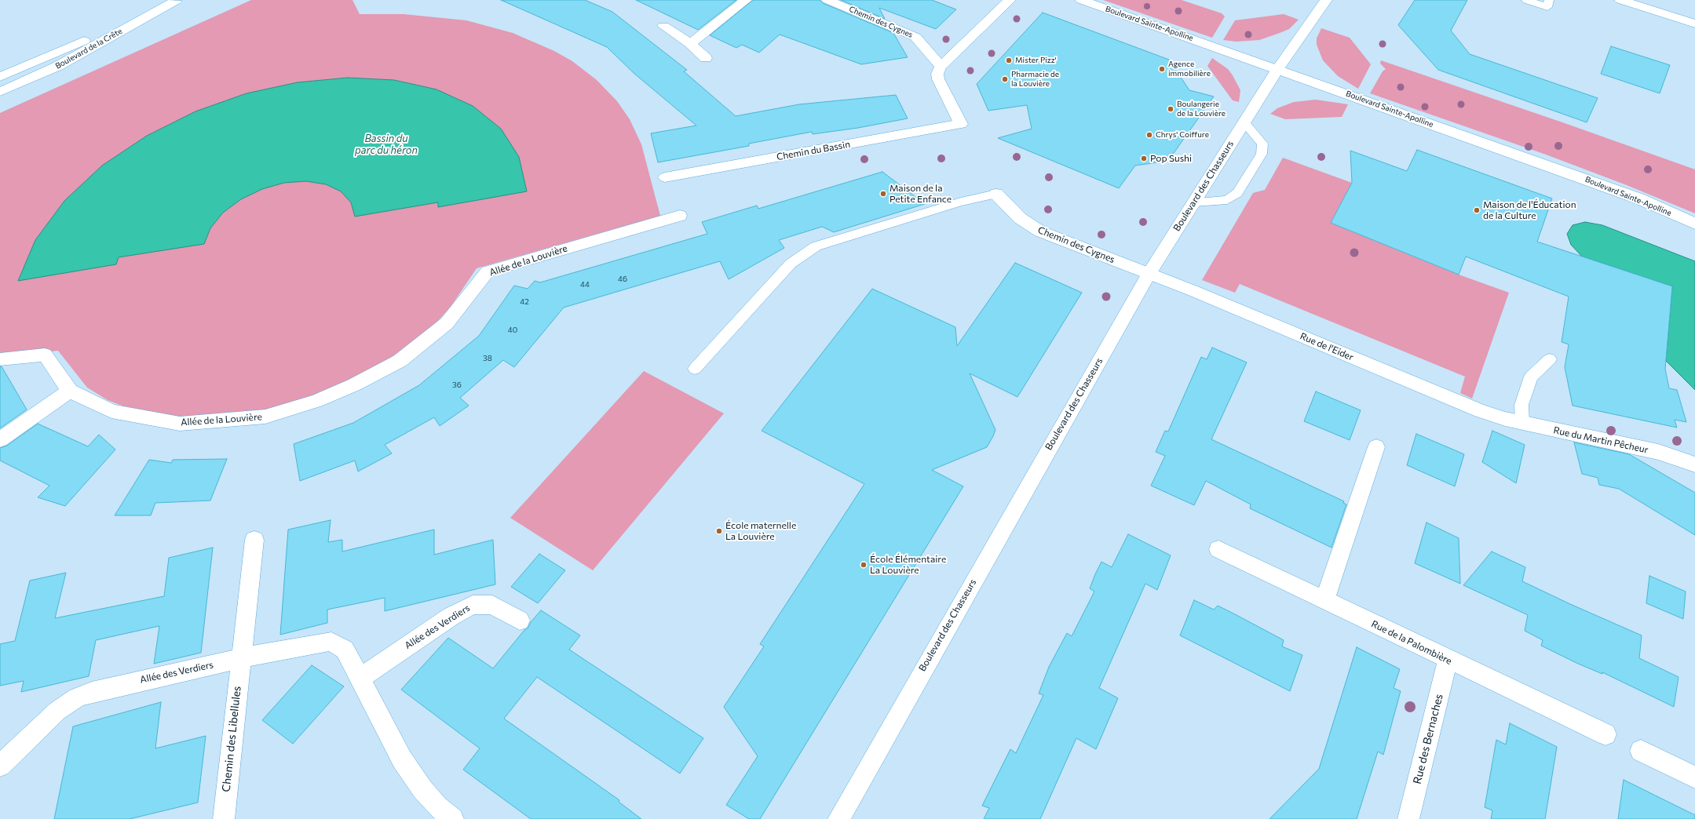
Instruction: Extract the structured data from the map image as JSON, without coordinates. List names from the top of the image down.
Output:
{
  "streets": {
    "street": [
      "Chemin des Cygnes",
      "Boulevard Sainte-Apolline",
      "Boulevard de la Crête",
      "Chemin du Bassin",
      "Boulevard des Chasseurs",
      "Allée de la Louvière",
      "Rue de l'Eider",
      "Rue du Martin Pêcheur",
      "Allée des Verdiers",
      "Rue de la Palombière",
      "Chemin des Libellules",
      "Rue des Bernaches"
    ]
  },
  "crossings": [
    ["Chemin des Cygnes", "Chemin du Bassin"],
    ["Chemin des Cygnes", "Boulevard des Chasseurs"],
    ["Chemin des Cygnes", "Rue de l'Eider"],
    ["Boulevard Sainte-Apolline", "Boulevard des Chasseurs"],
    ["Boulevard des Chasseurs", "Rue de l'Eider"],
    ["Rue de l'Eider", "Rue du Martin Pêcheur"],
    ["Allée des Verdiers", "Chemin des Libellules"],
    ["Rue de la Palombière", "Rue des Bernaches"]
  ],
  "water": ["Bassin du parc du héron"],
  "places": [
    "Mister Pizz'",
    "Agence immobilière",
    "Pharmacie de la Louvière",
    "Boulangerie de la Louvière",
    "Chrys' Coiffure",
    "Pop Sushi",
    "Maison de la Petite Enfance",
    "Maison de l'Éducation de la Culture",
    "École maternelle La Louvière",
    "École Élémentaire La Louvière"
  ],
  "house_numbers": [
    "46",
    "44",
    "42",
    "40",
    "38",
    "36"
  ]
}
